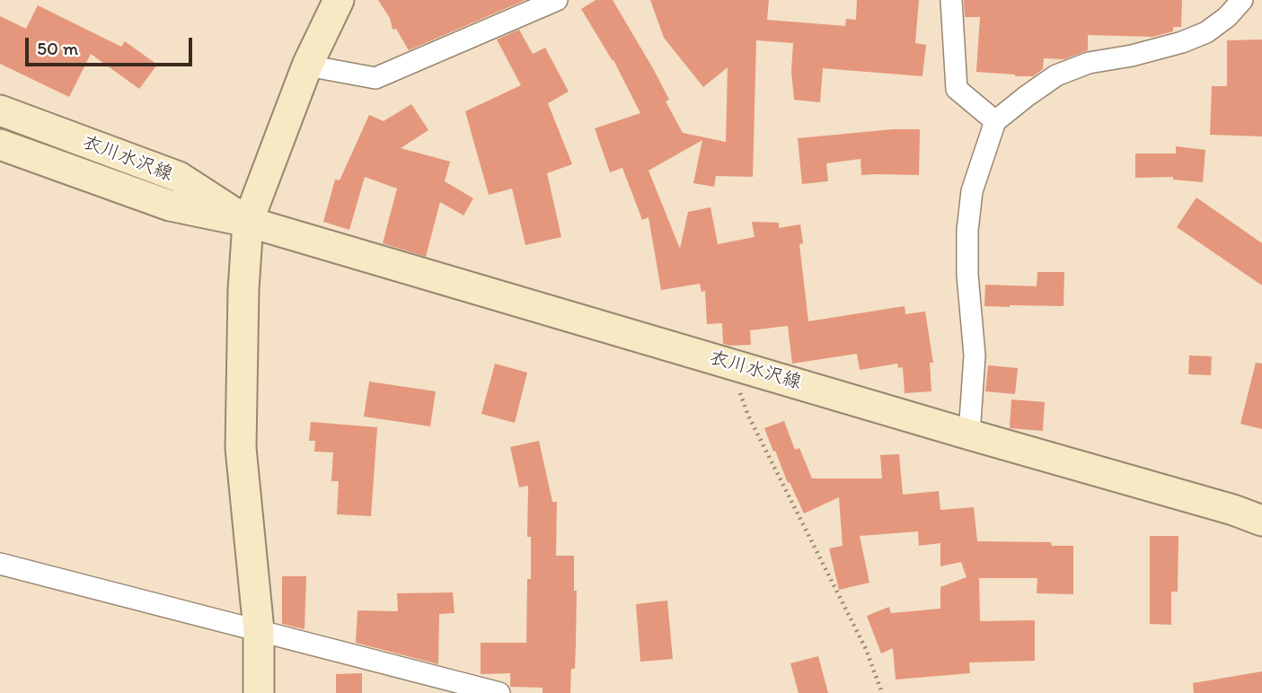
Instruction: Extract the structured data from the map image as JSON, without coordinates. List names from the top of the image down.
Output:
{
  "streets": {
    "main road": ["衣川水沢線"]
  },
  "scale_bar": "50 m"
}
